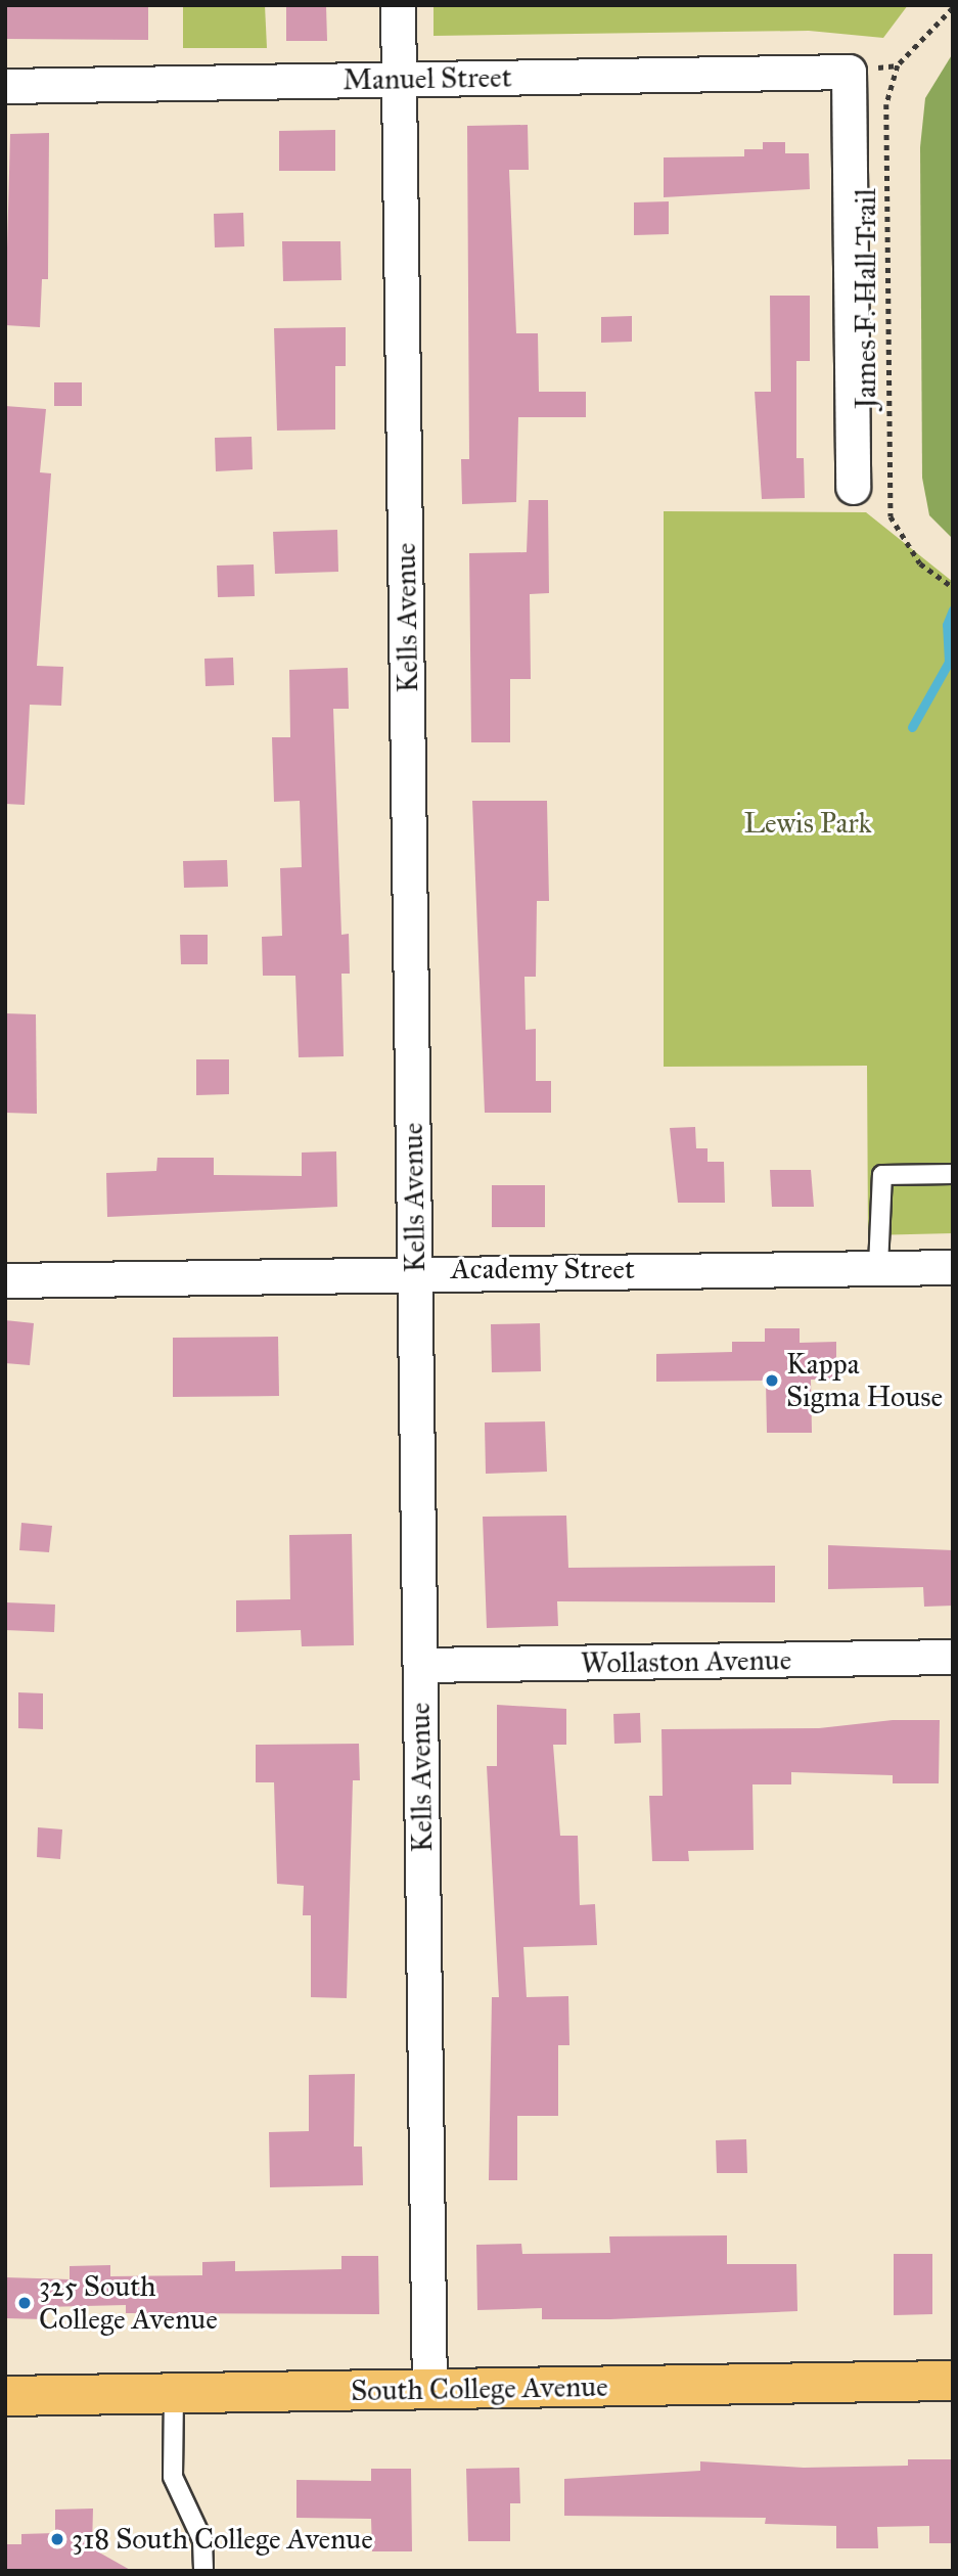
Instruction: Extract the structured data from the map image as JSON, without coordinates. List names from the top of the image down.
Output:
{
  "streets": {
    "main road": ["South College Avenue"],
    "street": [
      "Manuel Street",
      "Kells Avenue",
      "Academy Street",
      "Wollaston Avenue"
    ],
    "path": ["James F. Hall Trail"]
  },
  "crossings": [
    ["Manuel Street", "Kells Avenue"],
    ["Kells Avenue", "Academy Street"],
    ["Kells Avenue", "Wollaston Avenue"],
    ["Kells Avenue", "South College Avenue"]
  ],
  "parks": ["Lewis Park"],
  "places": ["Kappa Sigma House", "325 South College Avenue", "318 South College Avenue"]
}
